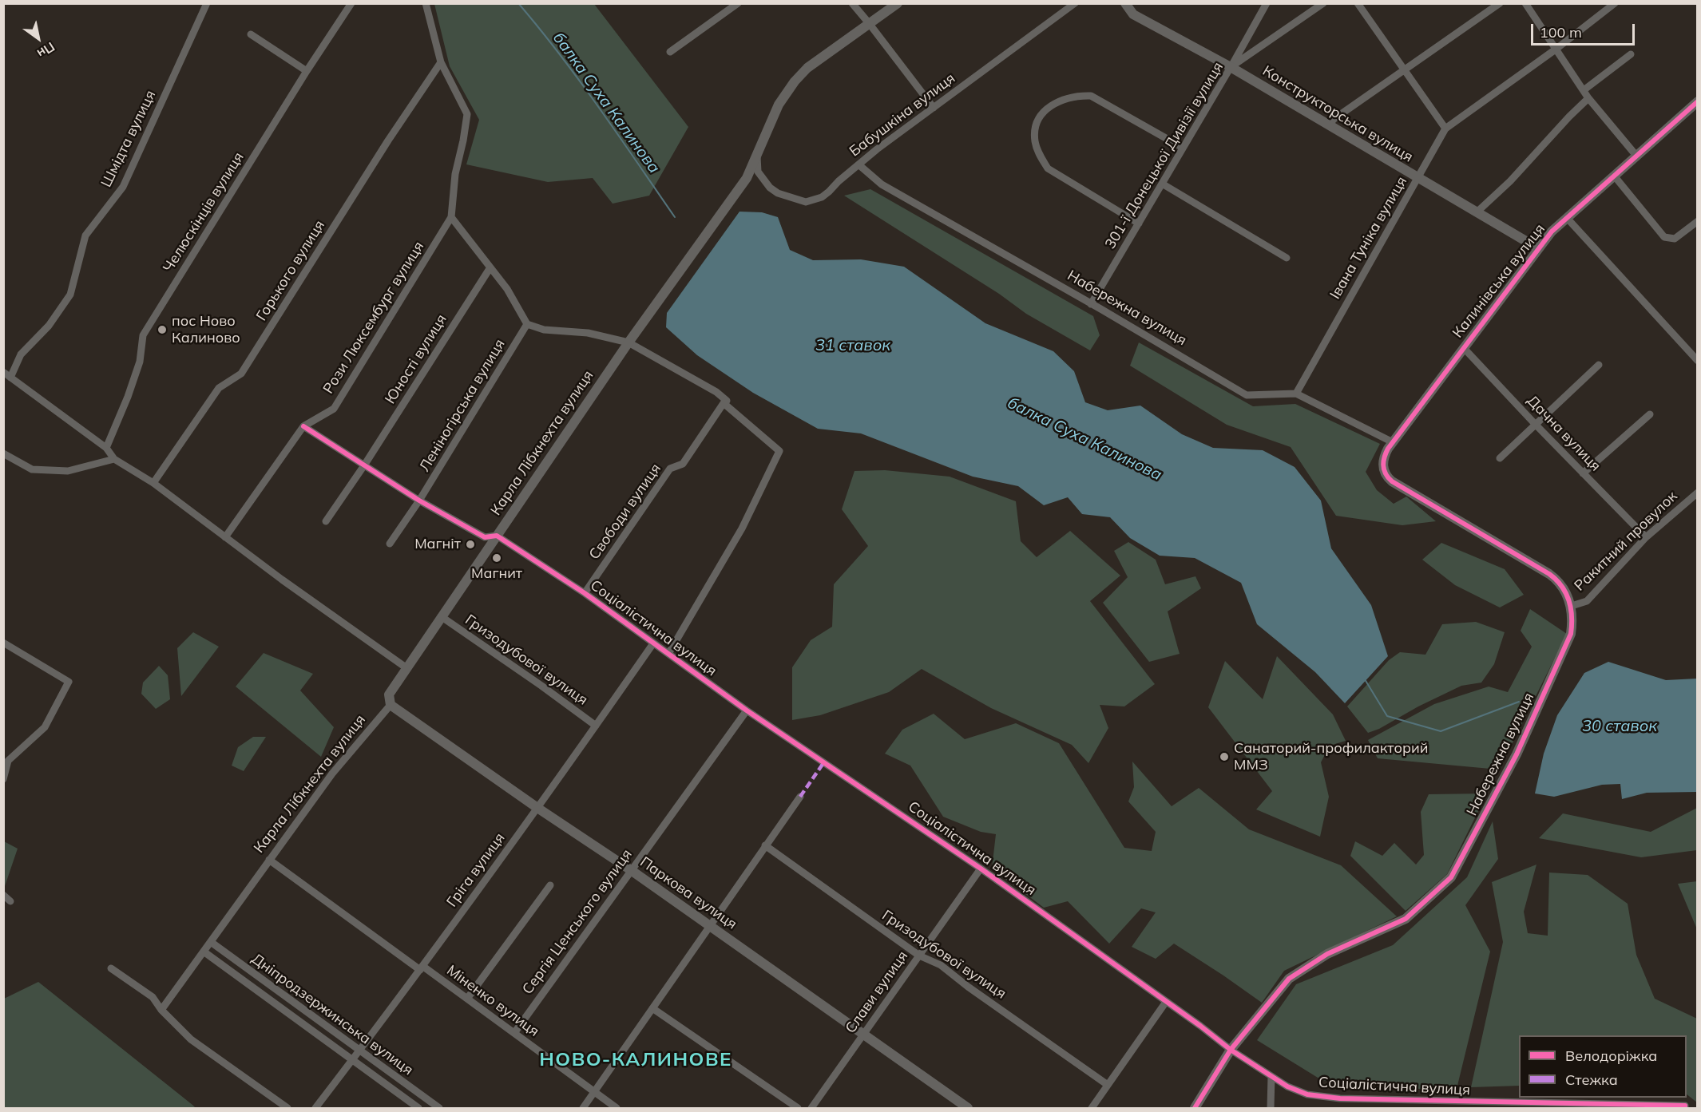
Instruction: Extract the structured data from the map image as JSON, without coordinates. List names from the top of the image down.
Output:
{
  "streets": {
    "street": [
      "Конструкторська вулиця",
      "Бабушкіна вулиця",
      "Шмідта вулиця",
      "301-ї Донецької Дивізії вулиця",
      "Челюскінців вулиця",
      "Івана Туніка вулиця",
      "Горького вулиця",
      "Калинівська вулиця",
      "Набережна вулиця",
      "Рози Люксембург вулиця",
      "Юності вулиця",
      "Леніногірська вулиця",
      "Дачна вулиця",
      "Карла Лібкнехта вулиця",
      "Свободи вулиця",
      "Ракитний провулок",
      "Соціалістична вулиця",
      "Гризодубової вулиця",
      "Гріга вулиця",
      "Паркова вулиця",
      "Сергія Ценського вулиця",
      "Слави вулиця",
      "Міненко вулиця",
      "Дніпродзержинська вулиця"
    ]
  },
  "crossings": [
    ["Конструкторська вулиця", "301-ї Донецької Дивізії вулиця"],
    ["Конструкторська вулиця", "Івана Туніка вулиця"],
    ["Конструкторська вулиця", "Калинівська вулиця"],
    ["Бабушкіна вулиця", "Набережна вулиця"],
    ["Бабушкіна вулиця", "Карла Лібкнехта вулиця"],
    ["301-ї Донецької Дивізії вулиця", "Набережна вулиця"],
    ["Івана Туніка вулиця", "Набережна вулиця"],
    ["Калинівська вулиця", "Набережна вулиця"],
    ["Калинівська вулиця", "Дачна вулиця"],
    ["Набережна вулиця", "Ракитний провулок"],
    ["Набережна вулиця", "Соціалістична вулиця"],
    ["Рози Люксембург вулиця", "Соціалістична вулиця"],
    ["Юності вулиця", "Соціалістична вулиця"],
    ["Леніногірська вулиця", "Соціалістична вулиця"],
    ["Дачна вулиця", "Ракитний провулок"],
    ["Карла Лібкнехта вулиця", "Соціалістична вулиця"],
    ["Карла Лібкнехта вулиця", "Гризодубової вулиця"],
    ["Карла Лібкнехта вулиця", "Паркова вулиця"],
    ["Карла Лібкнехта вулиця", "Міненко вулиця"],
    ["Карла Лібкнехта вулиця", "Дніпродзержинська вулиця"],
    ["Свободи вулиця", "Соціалістична вулиця"],
    ["Соціалістична вулиця", "Гріга вулиця"],
    ["Соціалістична вулиця", "Сергія Ценського вулиця"],
    ["Соціалістична вулиця", "Слави вулиця"],
    ["Гризодубової вулиця", "Гріга вулиця"],
    ["Гризодубової вулиця", "Слави вулиця"],
    ["Гріга вулиця", "Паркова вулиця"],
    ["Гріга вулиця", "Міненко вулиця"],
    ["Гріга вулиця", "Дніпродзержинська вулиця"],
    ["Паркова вулиця", "Сергія Ценського вулиця"],
    ["Паркова вулиця", "Слави вулиця"],
    ["Сергія Ценського вулиця", "Міненко вулиця"]
  ],
  "districts": ["НОВО-КАЛИНОВЕ"],
  "water": ["балка Суха Калинова", "31 ставок", "30 ставок"],
  "places": [
    "пос Ново Калиново",
    "Магніт",
    "Магнит",
    "Санаторий-профилакторий ММЗ"
  ],
  "legend": ["Велодоріжка", "Стежка"],
  "scale_bar": "100 m",
  "north": "bottom right"
}
